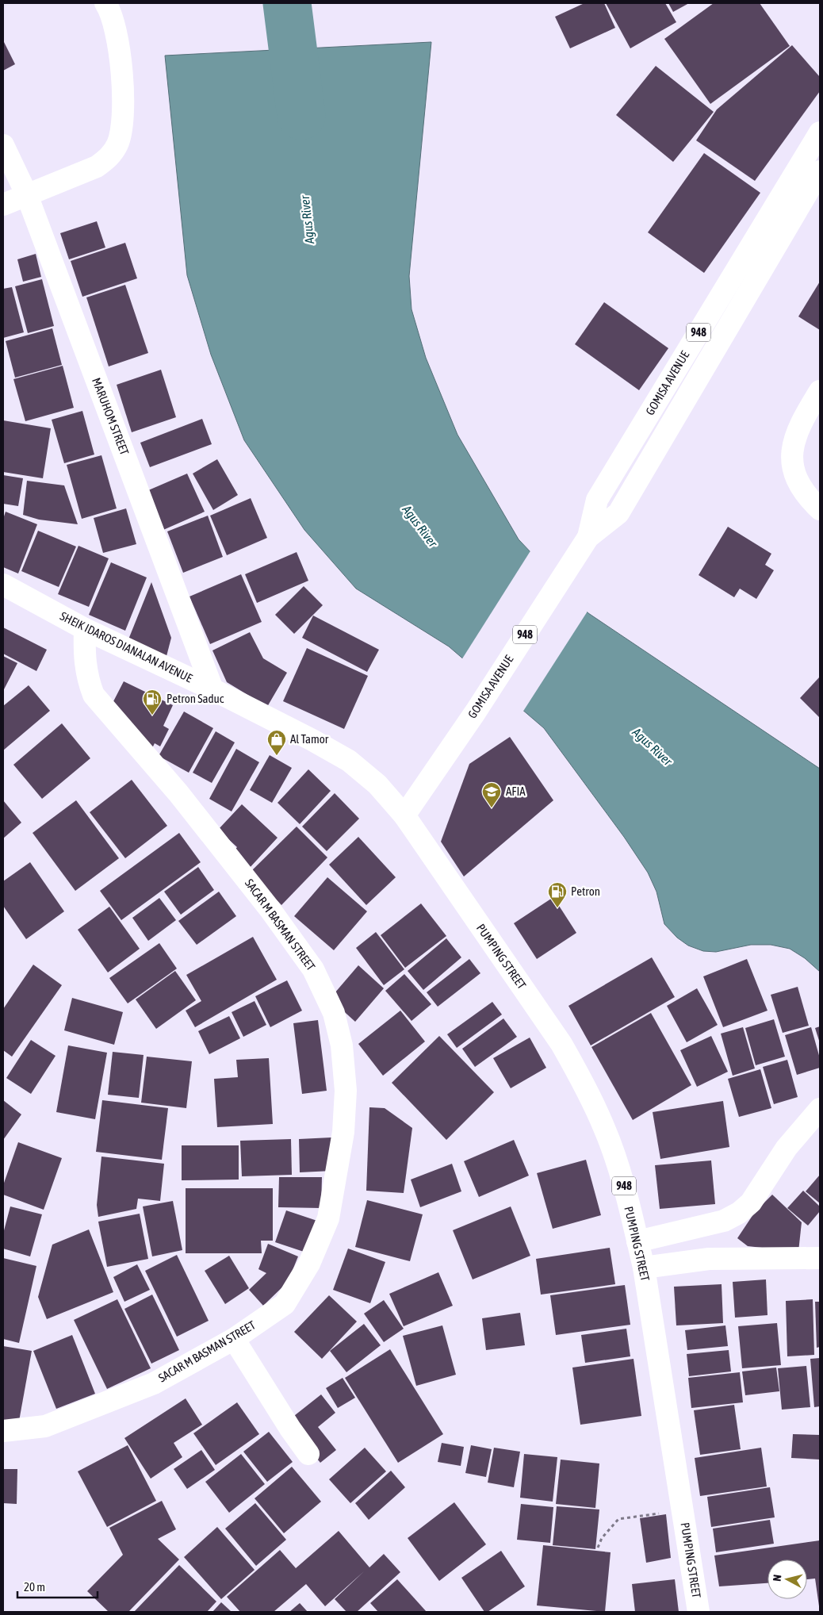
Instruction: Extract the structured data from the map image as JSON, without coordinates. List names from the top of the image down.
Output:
{
  "streets": {
    "main road": [
      "948",
      "GOMISA AVENUE",
      "MARUHOM STREET",
      "SHEIK IDAROS DIANALAN AVENUE",
      "SACAR M BASMAN STREET",
      "PUMPING STREET"
    ]
  },
  "crossings": [
    ["GOMISA AVENUE", "SHEIK IDAROS DIANALAN AVENUE"],
    ["GOMISA AVENUE", "PUMPING STREET"],
    ["MARUHOM STREET", "SHEIK IDAROS DIANALAN AVENUE"],
    ["SHEIK IDAROS DIANALAN AVENUE", "SACAR M BASMAN STREET"],
    ["SHEIK IDAROS DIANALAN AVENUE", "PUMPING STREET"]
  ],
  "water": ["Agus River"],
  "places": {
    "fuel station": ["Petron Saduc", "Petron"],
    "shop": ["Al Tamor"],
    "school or university": ["AFIA"]
  },
  "scale_bar": "20 m",
  "north": "left"
}
